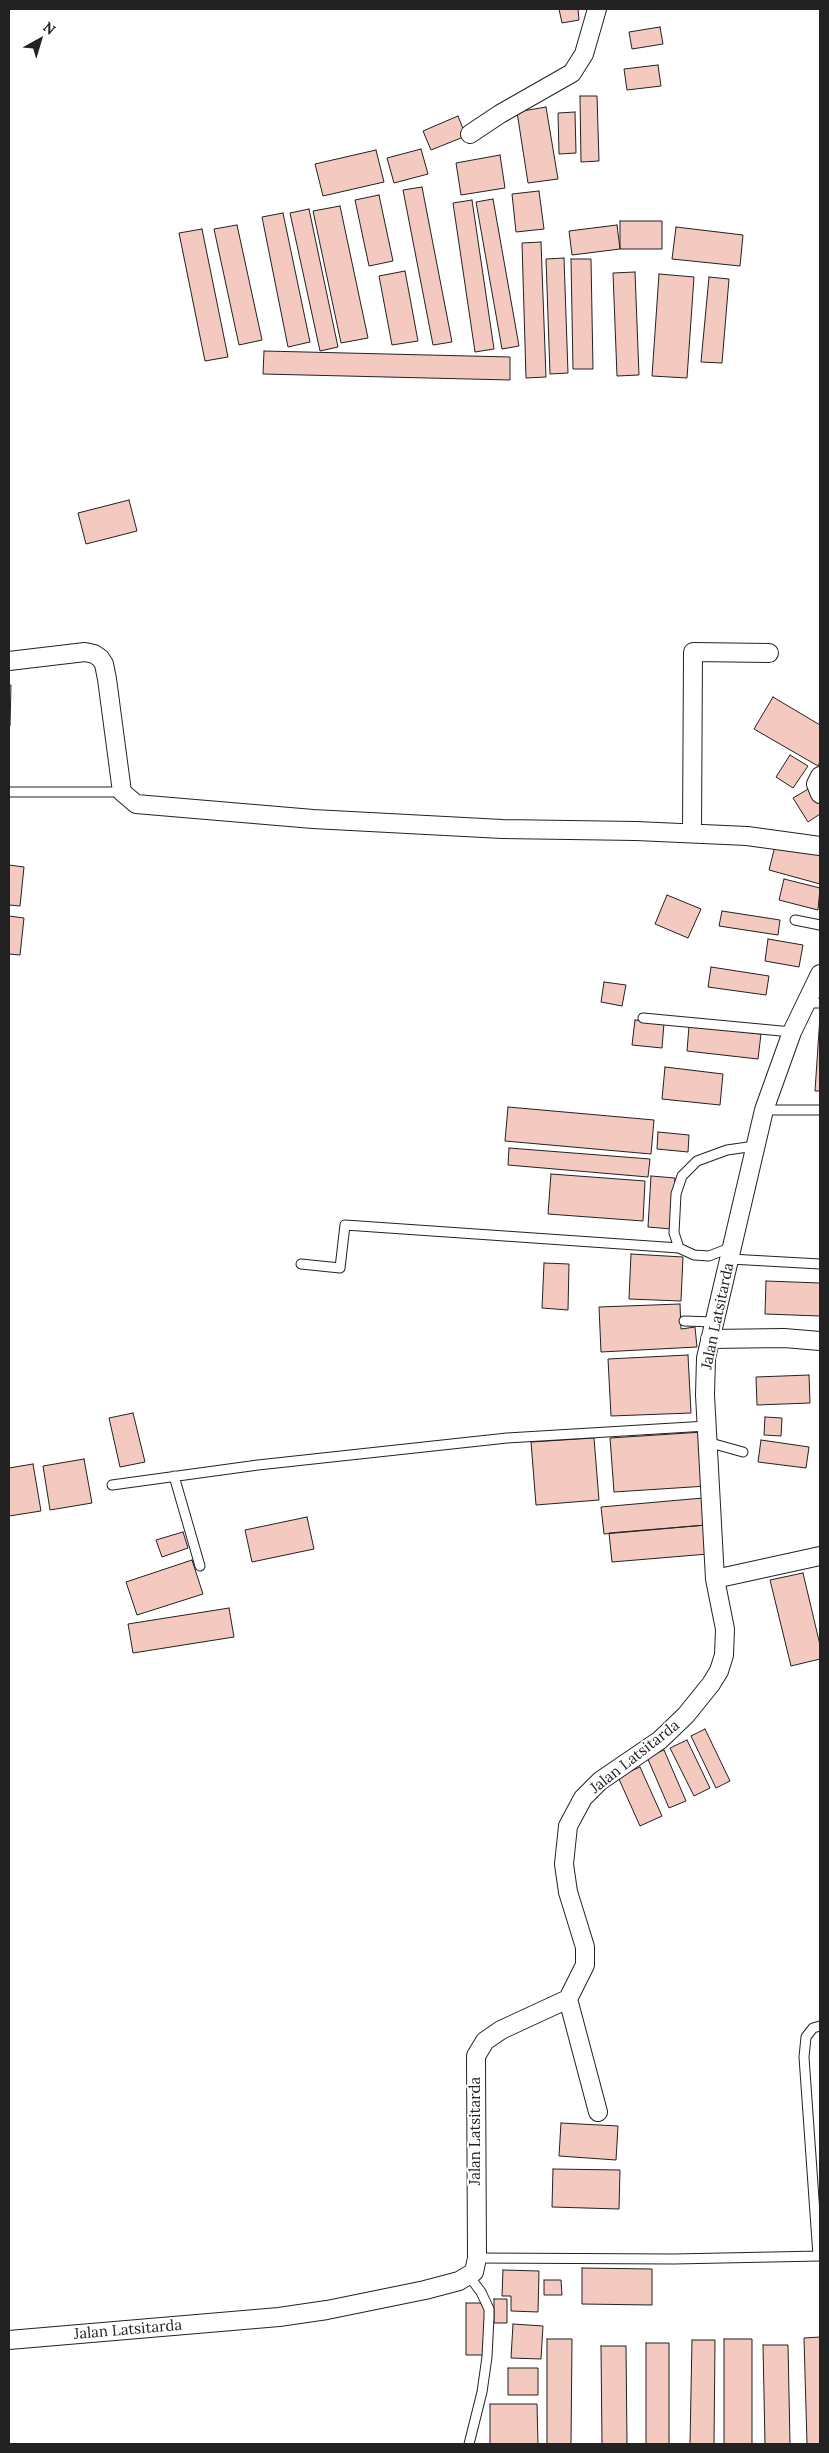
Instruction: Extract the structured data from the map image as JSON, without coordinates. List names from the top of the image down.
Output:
{
  "streets": {
    "street": ["Jalan Latsitarda"]
  },
  "north": "top right"
}
